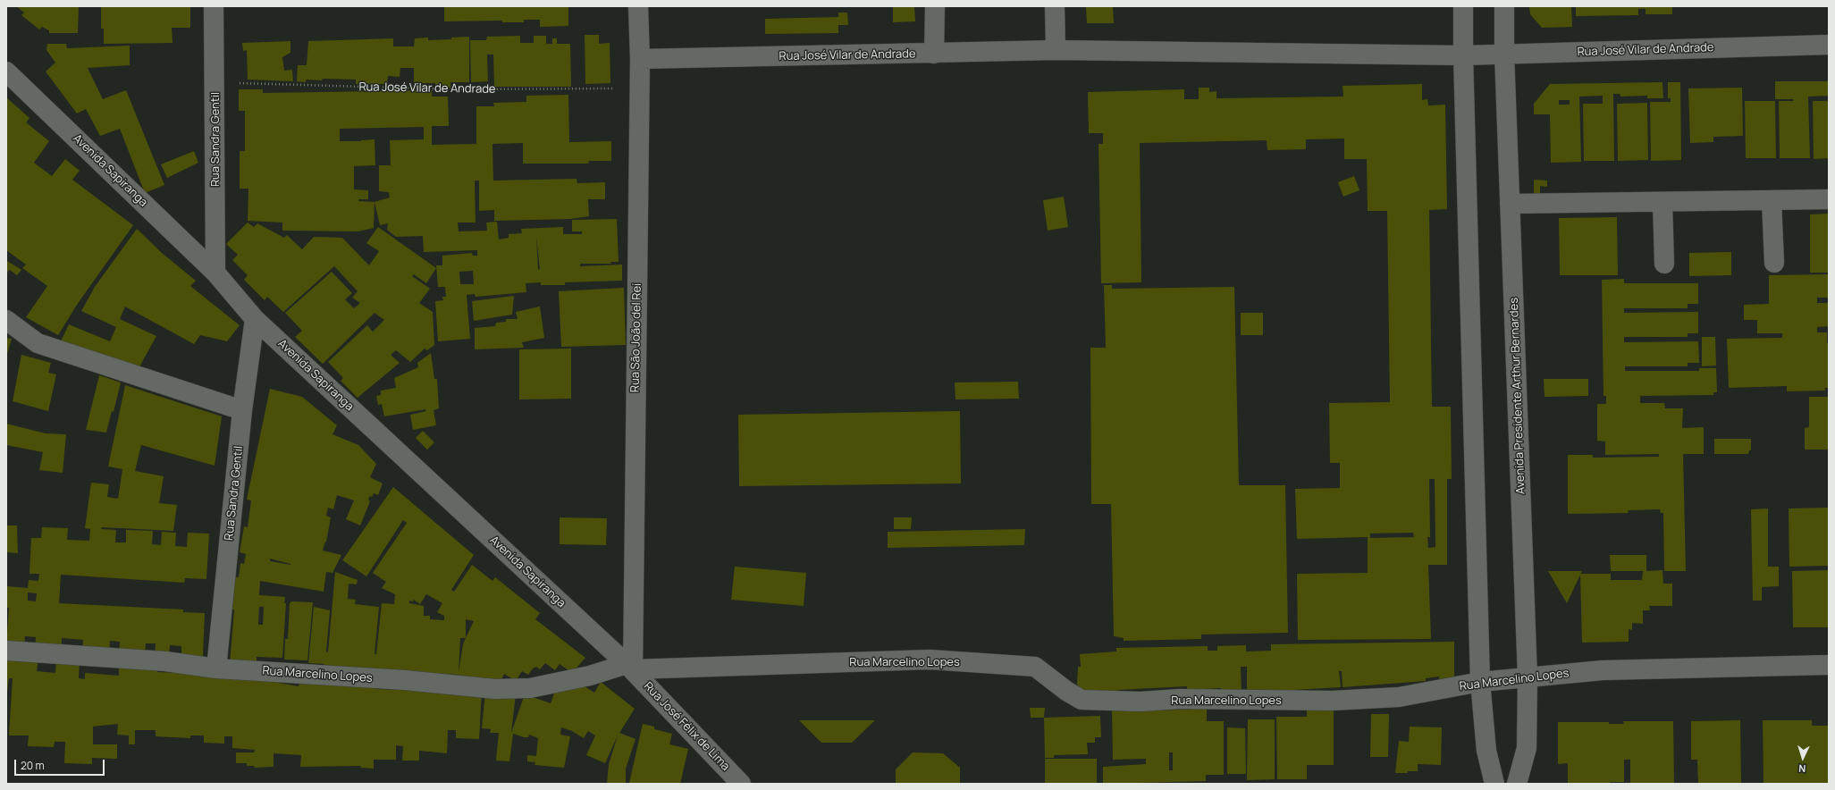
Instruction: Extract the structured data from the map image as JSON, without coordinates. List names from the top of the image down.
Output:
{
  "streets": {
    "street": [
      "Rua José Vilar de Andrade",
      "Rua Sandra Gentil",
      "Avenida Sapiranga",
      "Rua São João del Rei",
      "Avenida Presidente Arthur Bernardes",
      "Rua Marcelino Lopes",
      "Rua José Félix de Lima"
    ]
  },
  "crossings": [
    ["Rua José Vilar de Andrade", "Rua Sandra Gentil"],
    ["Rua José Vilar de Andrade", "Rua São João del Rei"],
    ["Rua José Vilar de Andrade", "Avenida Presidente Arthur Bernardes"],
    ["Rua Sandra Gentil", "Avenida Sapiranga"],
    ["Rua Sandra Gentil", "Rua Marcelino Lopes"],
    ["Avenida Sapiranga", "Rua São João del Rei"],
    ["Avenida Sapiranga", "Rua Marcelino Lopes"],
    ["Avenida Sapiranga", "Rua José Félix de Lima"],
    ["Rua São João del Rei", "Rua Marcelino Lopes"],
    ["Rua São João del Rei", "Rua José Félix de Lima"],
    ["Avenida Presidente Arthur Bernardes", "Rua Marcelino Lopes"],
    ["Rua Marcelino Lopes", "Rua José Félix de Lima"]
  ],
  "scale_bar": "20 m",
  "north": "bottom"
}
